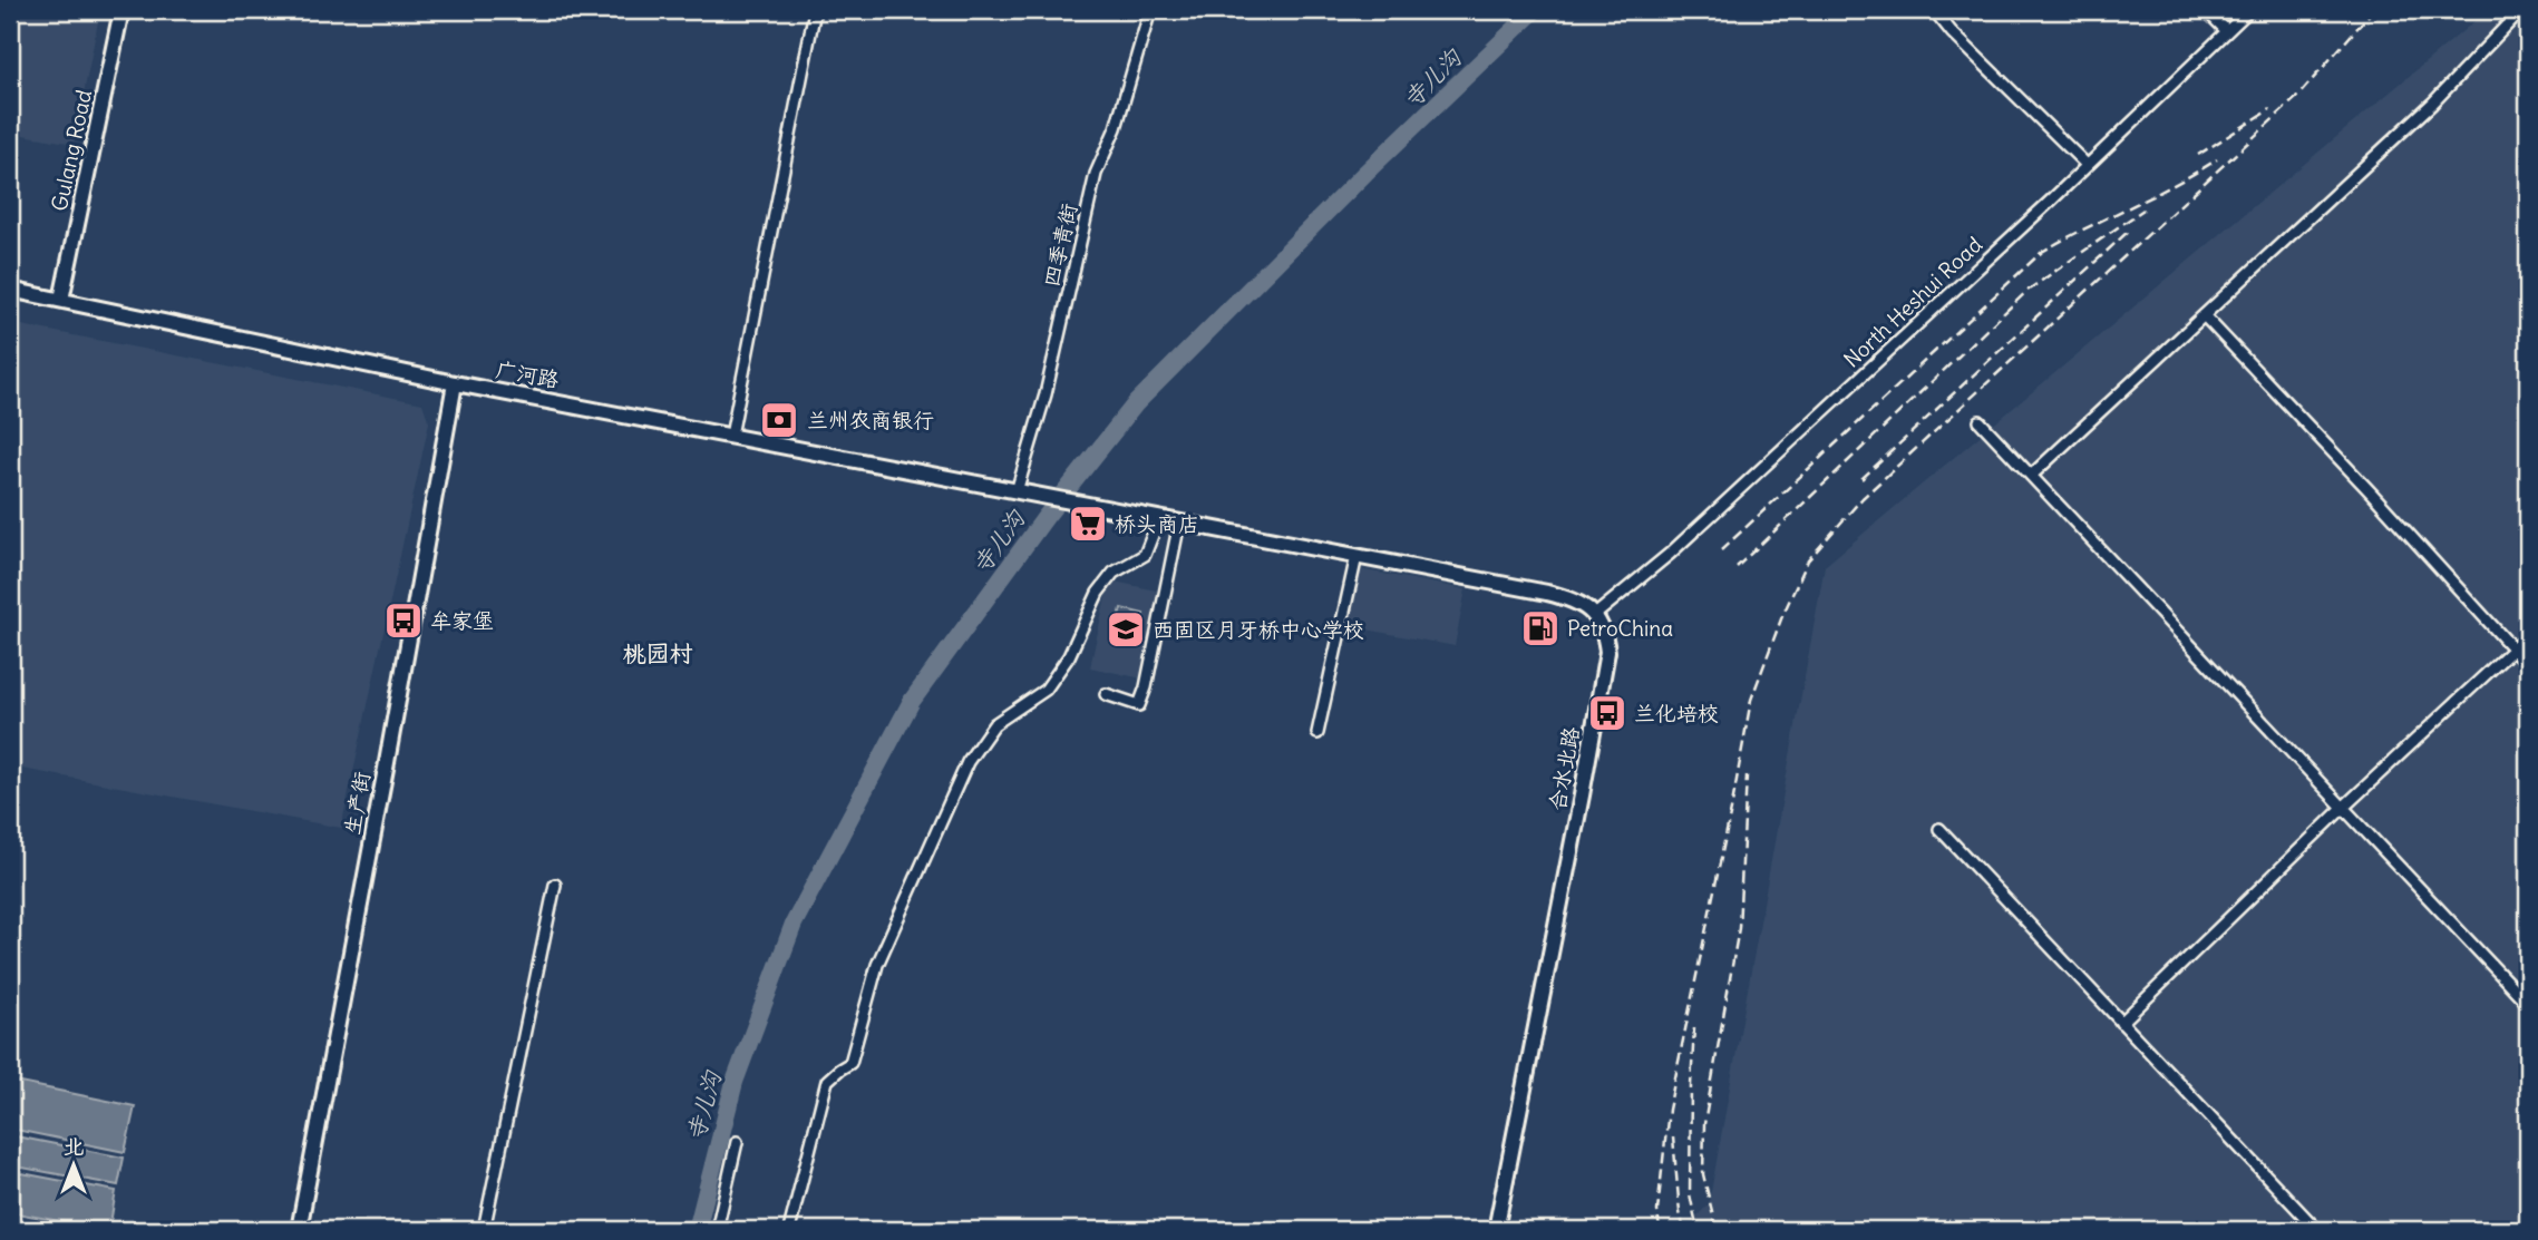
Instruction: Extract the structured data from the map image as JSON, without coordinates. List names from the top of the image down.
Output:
{
  "streets": {
    "street": [
      "Gulang Road",
      "四季青街",
      "North Heshui Road",
      "广河路",
      "合水北路",
      "生产街"
    ]
  },
  "crossings": [
    ["Gulang Road", "广河路"],
    ["四季青街", "广河路"],
    ["North Heshui Road", "合水北路"],
    ["广河路", "生产街"]
  ],
  "districts": ["桃园村"],
  "water": ["寺儿沟"],
  "places": {
    "bank": ["兰州农商银行"],
    "supermarket": ["桥头商店"],
    "bus stop": ["牟家堡", "兰化培校"],
    "fuel station": ["PetroChina"],
    "school or university": ["西固区月牙桥中心学校"]
  },
  "north": "top"
}
